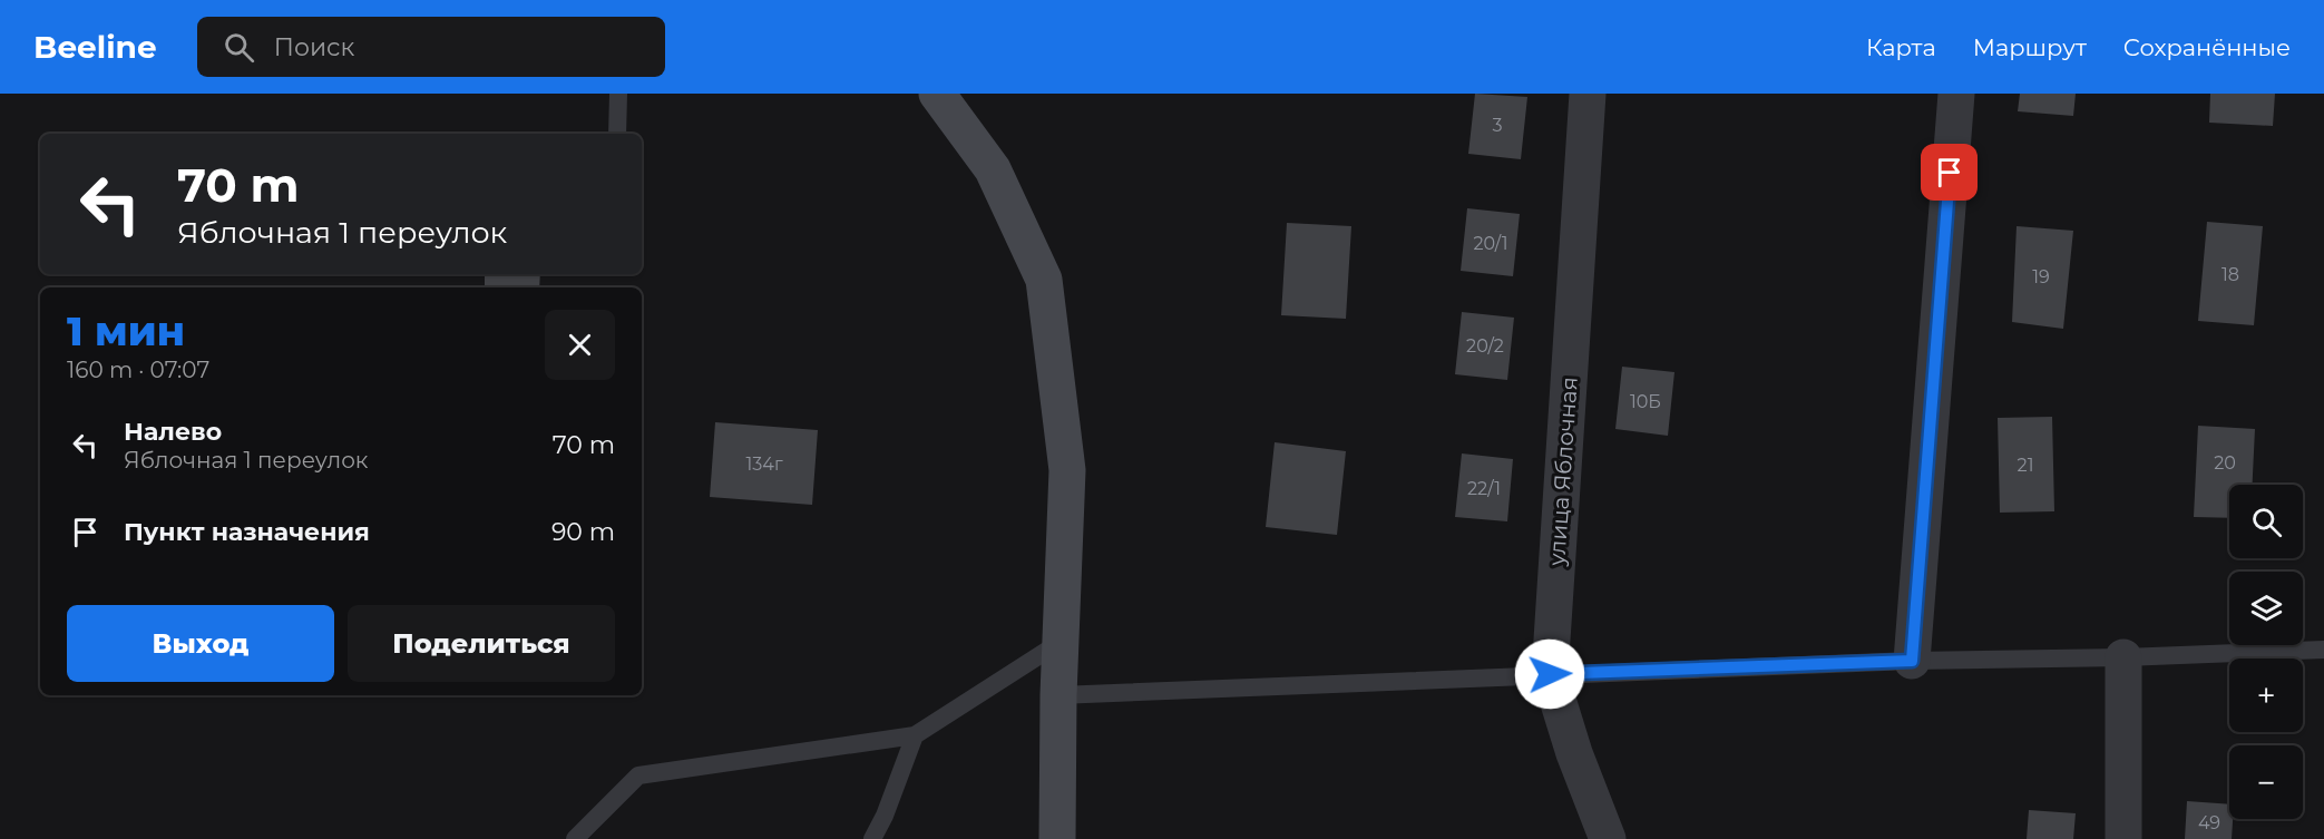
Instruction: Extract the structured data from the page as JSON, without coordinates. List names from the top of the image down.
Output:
{
  "streets": {
    "street": ["улица Яблочная"]
  },
  "house_numbers": [
    "3",
    "20/1",
    "18",
    "19",
    "20/2",
    "10Б",
    "20",
    "134г",
    "21",
    "22/1",
    "49"
  ],
  "page": {
    "header": "Beeline",
    "search": "Поиск",
    "nav": ["Карта", "Маршрут", "Сохранённые"],
    "turn": ["70 m", "Яблочная 1 переулок"],
    "heading": ["1 мин", "160 m · 07:07"],
    "list": [
      {
        "name": "Налево",
        "note": "Яблочная 1 переулок",
        "value": "70 m"
      },
      {
        "name": "Пункт назначения",
        "value": "90 m"
      }
    ],
    "map_buttons": ["+", "−"],
    "buttons": ["Выход", "Поделиться"]
  }
}
